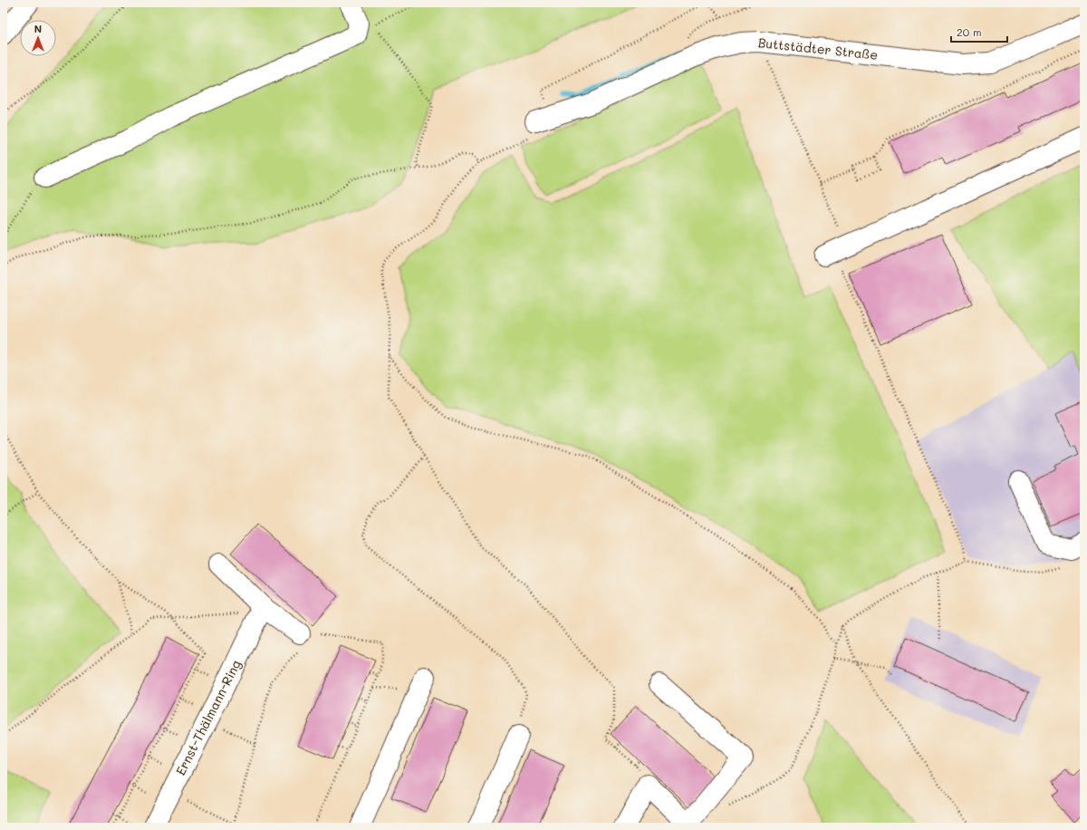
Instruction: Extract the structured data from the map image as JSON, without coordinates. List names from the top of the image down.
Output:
{
  "streets": {
    "street": ["Buttstädter Straße", "Ernst-Thälmann-Ring"]
  },
  "scale_bar": "20 m",
  "north": "top"
}
